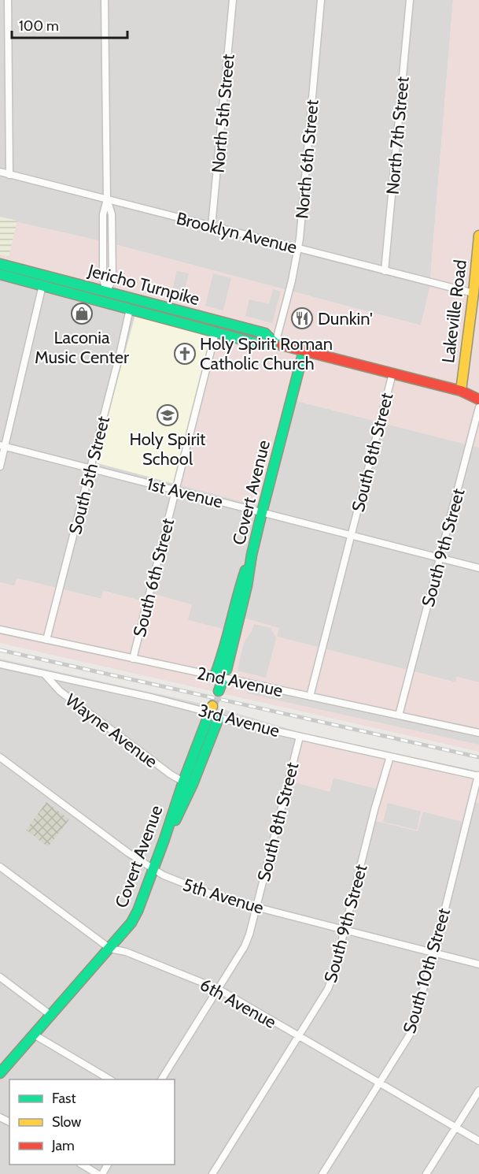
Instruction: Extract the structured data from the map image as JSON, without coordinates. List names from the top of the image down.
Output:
{
  "streets": {
    "main road": ["Jericho Turnpike", "Lakeville Road", "Covert Avenue"],
    "street": [
      "North 5th Street",
      "North 7th Street",
      "North 6th Street",
      "Brooklyn Avenue",
      "South 8th Street",
      "South 5th Street",
      "1st Avenue",
      "South 9th Street",
      "South 6th Street",
      "2nd Avenue",
      "3rd Avenue",
      "Wayne Avenue",
      "5th Avenue",
      "South 10th Street",
      "6th Avenue"
    ]
  },
  "crossings": [
    ["North 5th Street", "Brooklyn Avenue"],
    ["North 7th Street", "Brooklyn Avenue"],
    ["North 6th Street", "Brooklyn Avenue"],
    ["North 6th Street", "Jericho Turnpike"],
    ["Brooklyn Avenue", "Lakeville Road"],
    ["Jericho Turnpike", "Lakeville Road"],
    ["Jericho Turnpike", "South 8th Street"],
    ["Jericho Turnpike", "South 5th Street"],
    ["Jericho Turnpike", "Covert Avenue"],
    ["Jericho Turnpike", "South 6th Street"],
    ["South 8th Street", "1st Avenue"],
    ["South 8th Street", "2nd Avenue"],
    ["South 8th Street", "3rd Avenue"],
    ["South 8th Street", "5th Avenue"],
    ["South 8th Street", "6th Avenue"],
    ["South 5th Street", "1st Avenue"],
    ["South 5th Street", "2nd Avenue"],
    ["1st Avenue", "Covert Avenue"],
    ["1st Avenue", "South 9th Street"],
    ["1st Avenue", "South 6th Street"],
    ["Covert Avenue", "Wayne Avenue"],
    ["Covert Avenue", "5th Avenue"],
    ["Covert Avenue", "6th Avenue"],
    ["South 9th Street", "2nd Avenue"],
    ["South 9th Street", "3rd Avenue"],
    ["South 9th Street", "5th Avenue"],
    ["South 9th Street", "6th Avenue"],
    ["South 6th Street", "2nd Avenue"],
    ["3rd Avenue", "Wayne Avenue"],
    ["3rd Avenue", "South 10th Street"],
    ["5th Avenue", "South 10th Street"],
    ["South 10th Street", "6th Avenue"]
  ],
  "places": {
    "shop": ["Laconia Music Center"],
    "restaurant": ["Dunkin'"],
    "church": ["Holy Spirit Roman Catholic Church"],
    "school or university": ["Holy Spirit School"]
  },
  "legend": ["Fast", "Slow", "Jam"],
  "scale_bar": "100 m"
}
